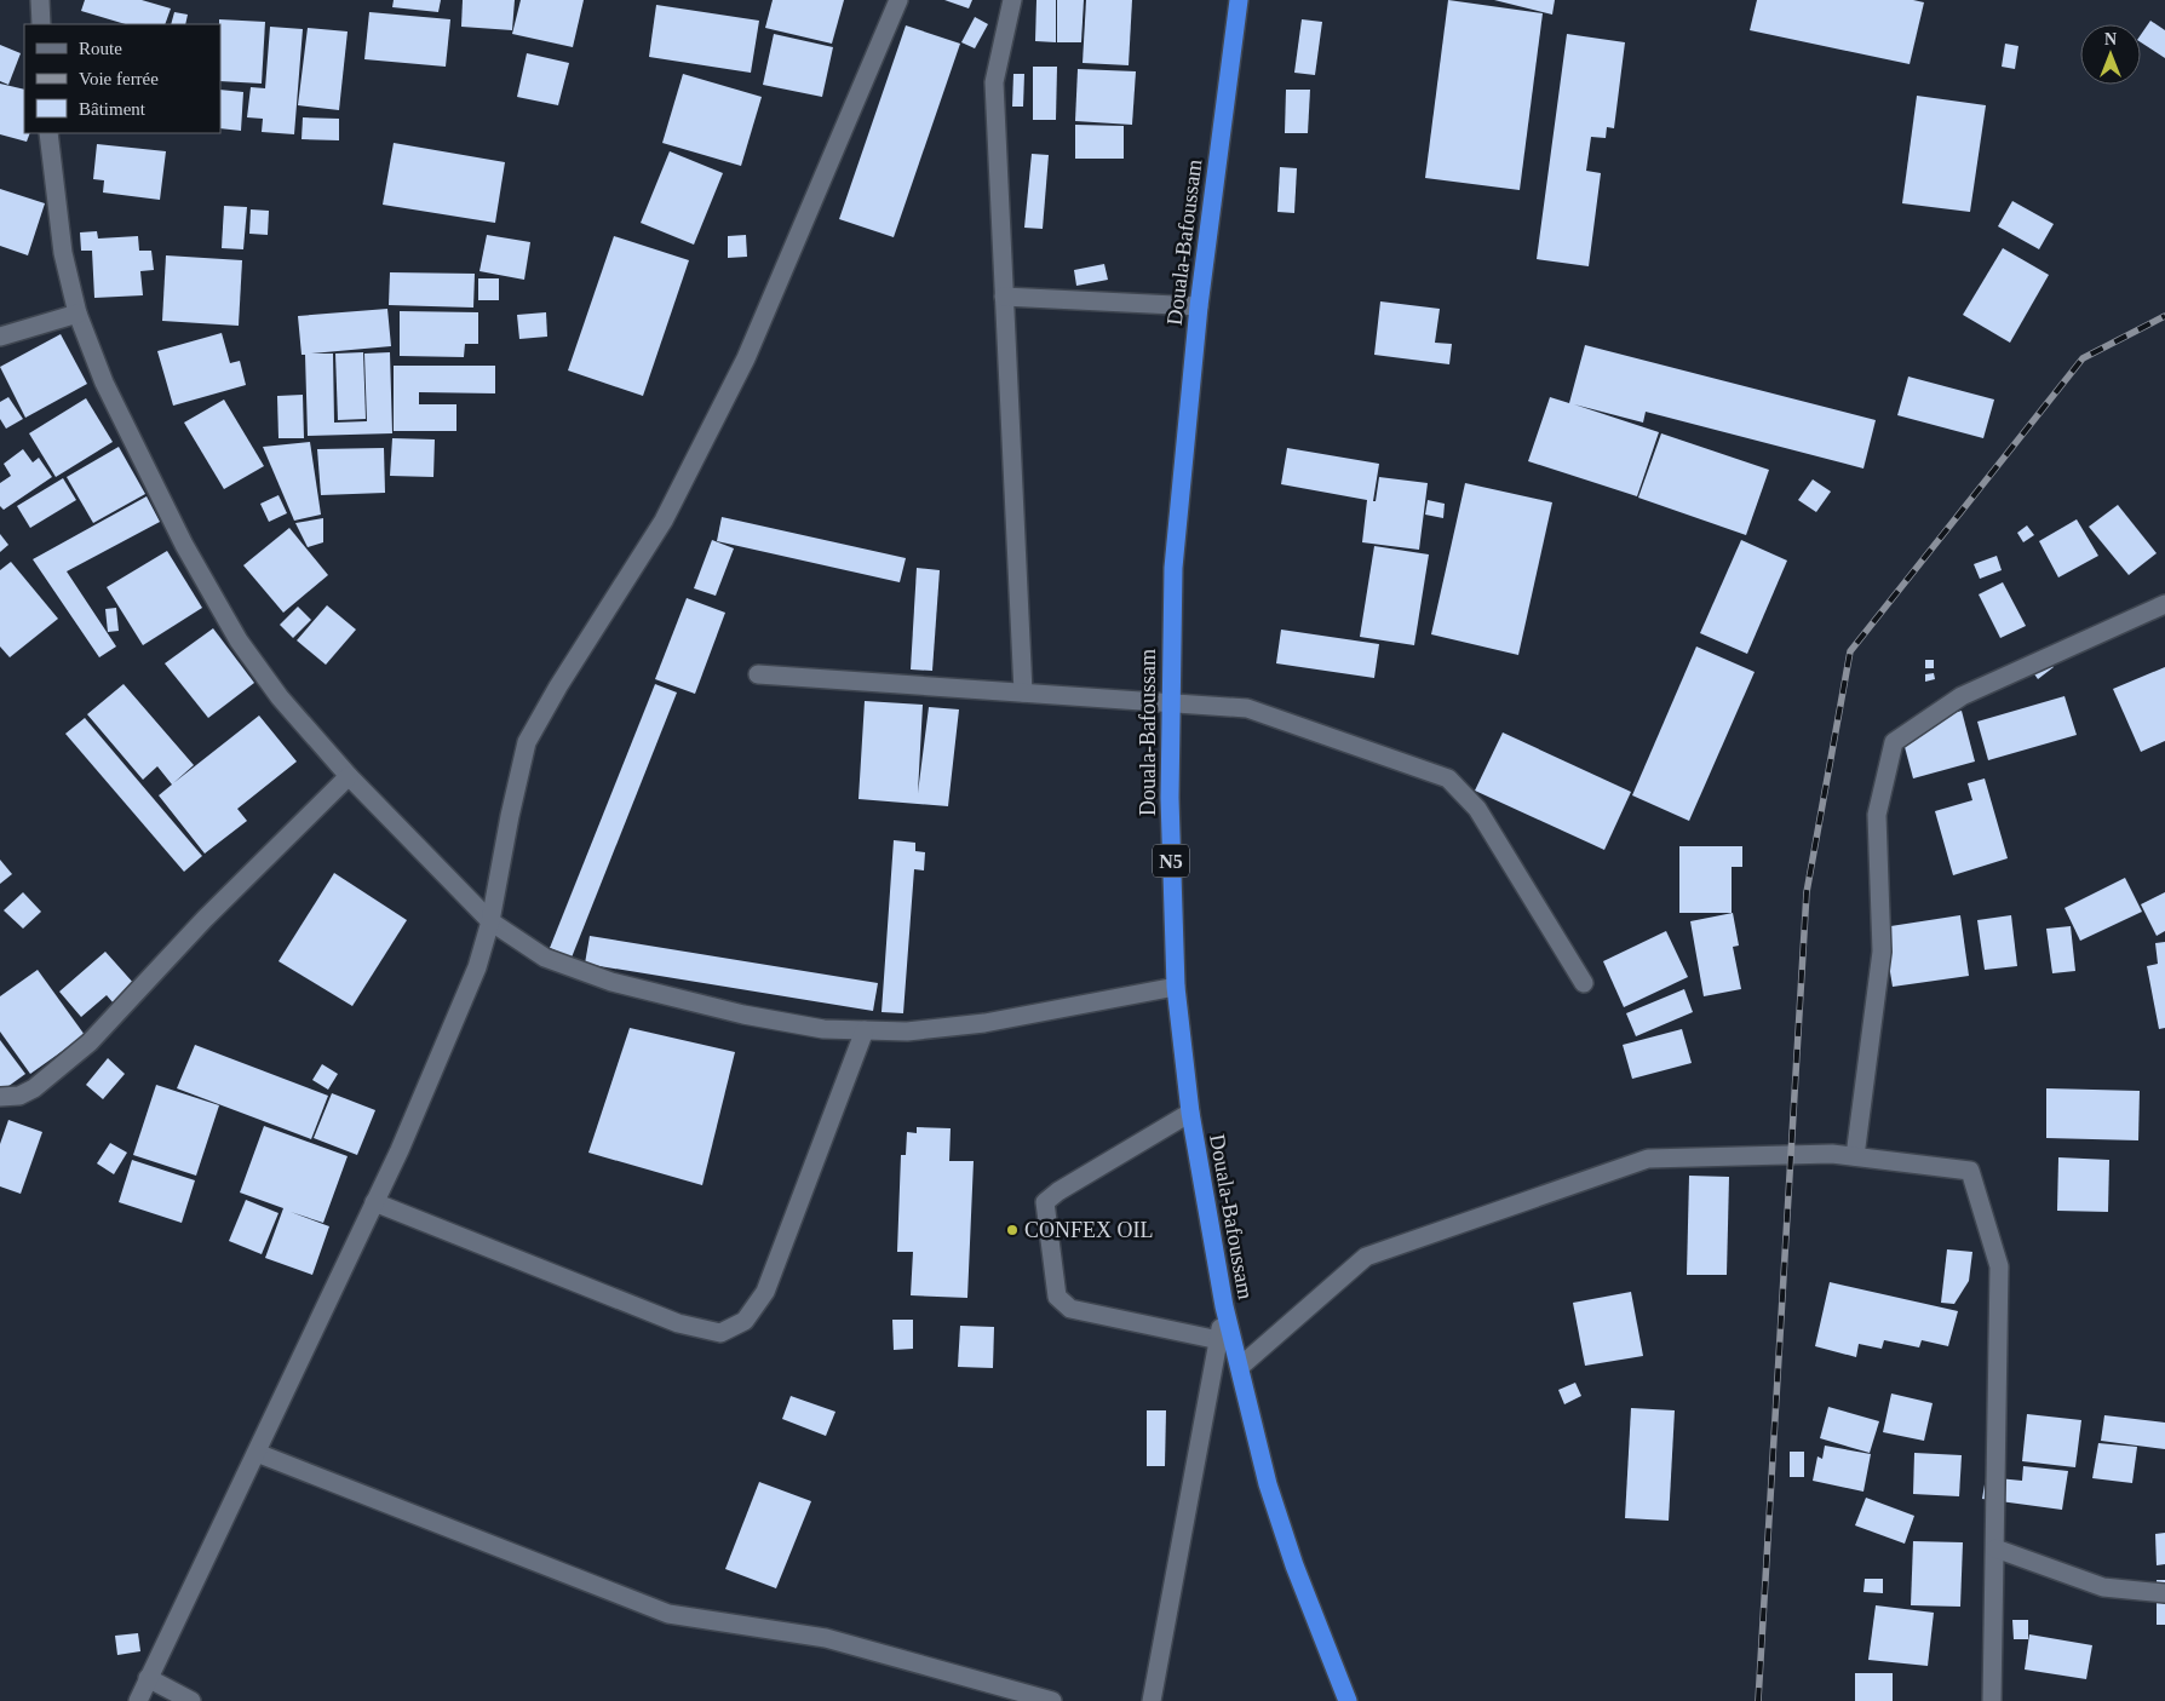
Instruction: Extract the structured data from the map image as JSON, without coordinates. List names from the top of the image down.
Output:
{
  "streets": {
    "highway": ["Douala-Bafoussam", "N5"]
  },
  "places": ["CONFEX OIL"],
  "legend": ["Route", "Voie ferrée", "Bâtiment"],
  "north": "top"
}
